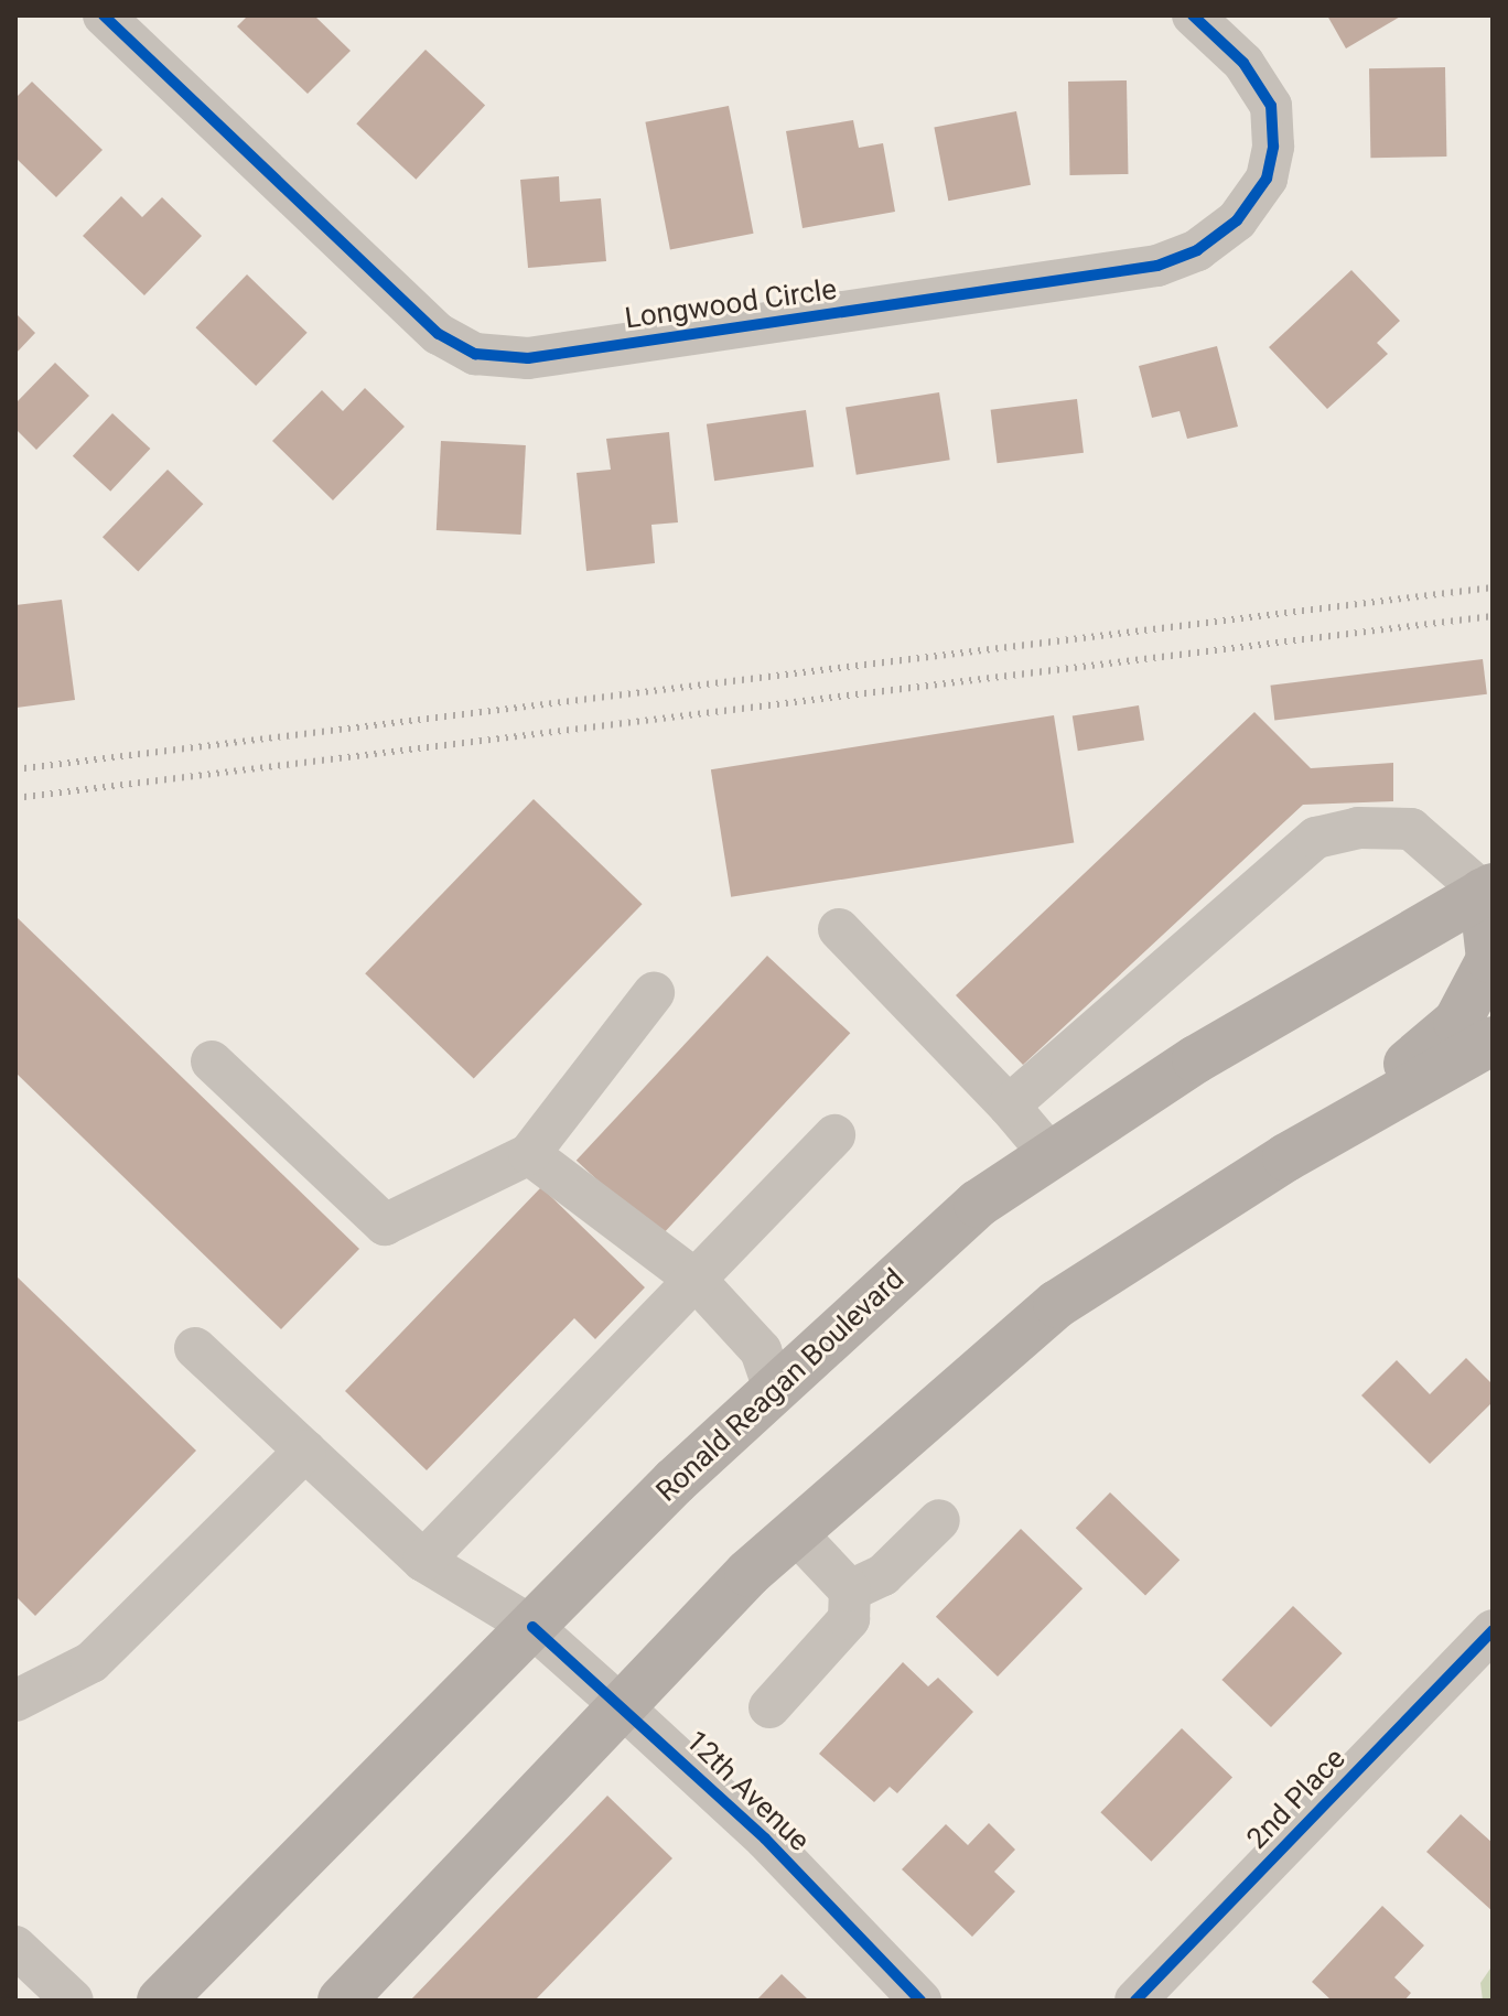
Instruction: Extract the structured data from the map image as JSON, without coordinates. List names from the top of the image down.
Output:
{
  "streets": {
    "main road": ["Ronald Reagan Boulevard"],
    "street": ["Longwood Circle", "12th Avenue", "2nd Place"]
  },
  "crossings": [
    ["Ronald Reagan Boulevard", "12th Avenue"]
  ]
}
